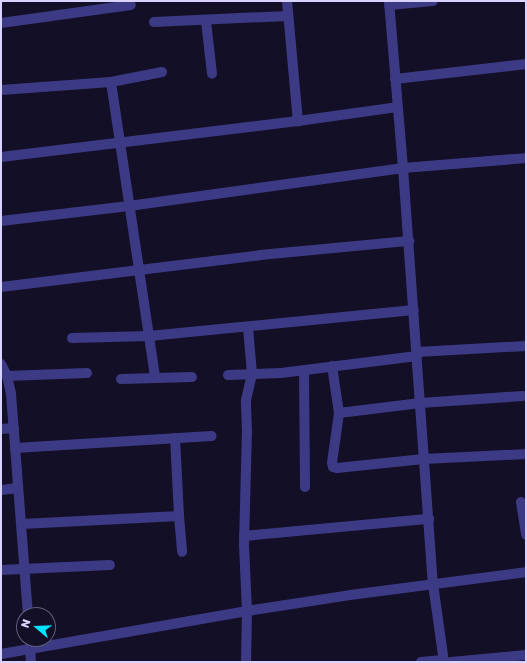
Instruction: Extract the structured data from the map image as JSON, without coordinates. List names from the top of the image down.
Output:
{
  "north": "left"
}
